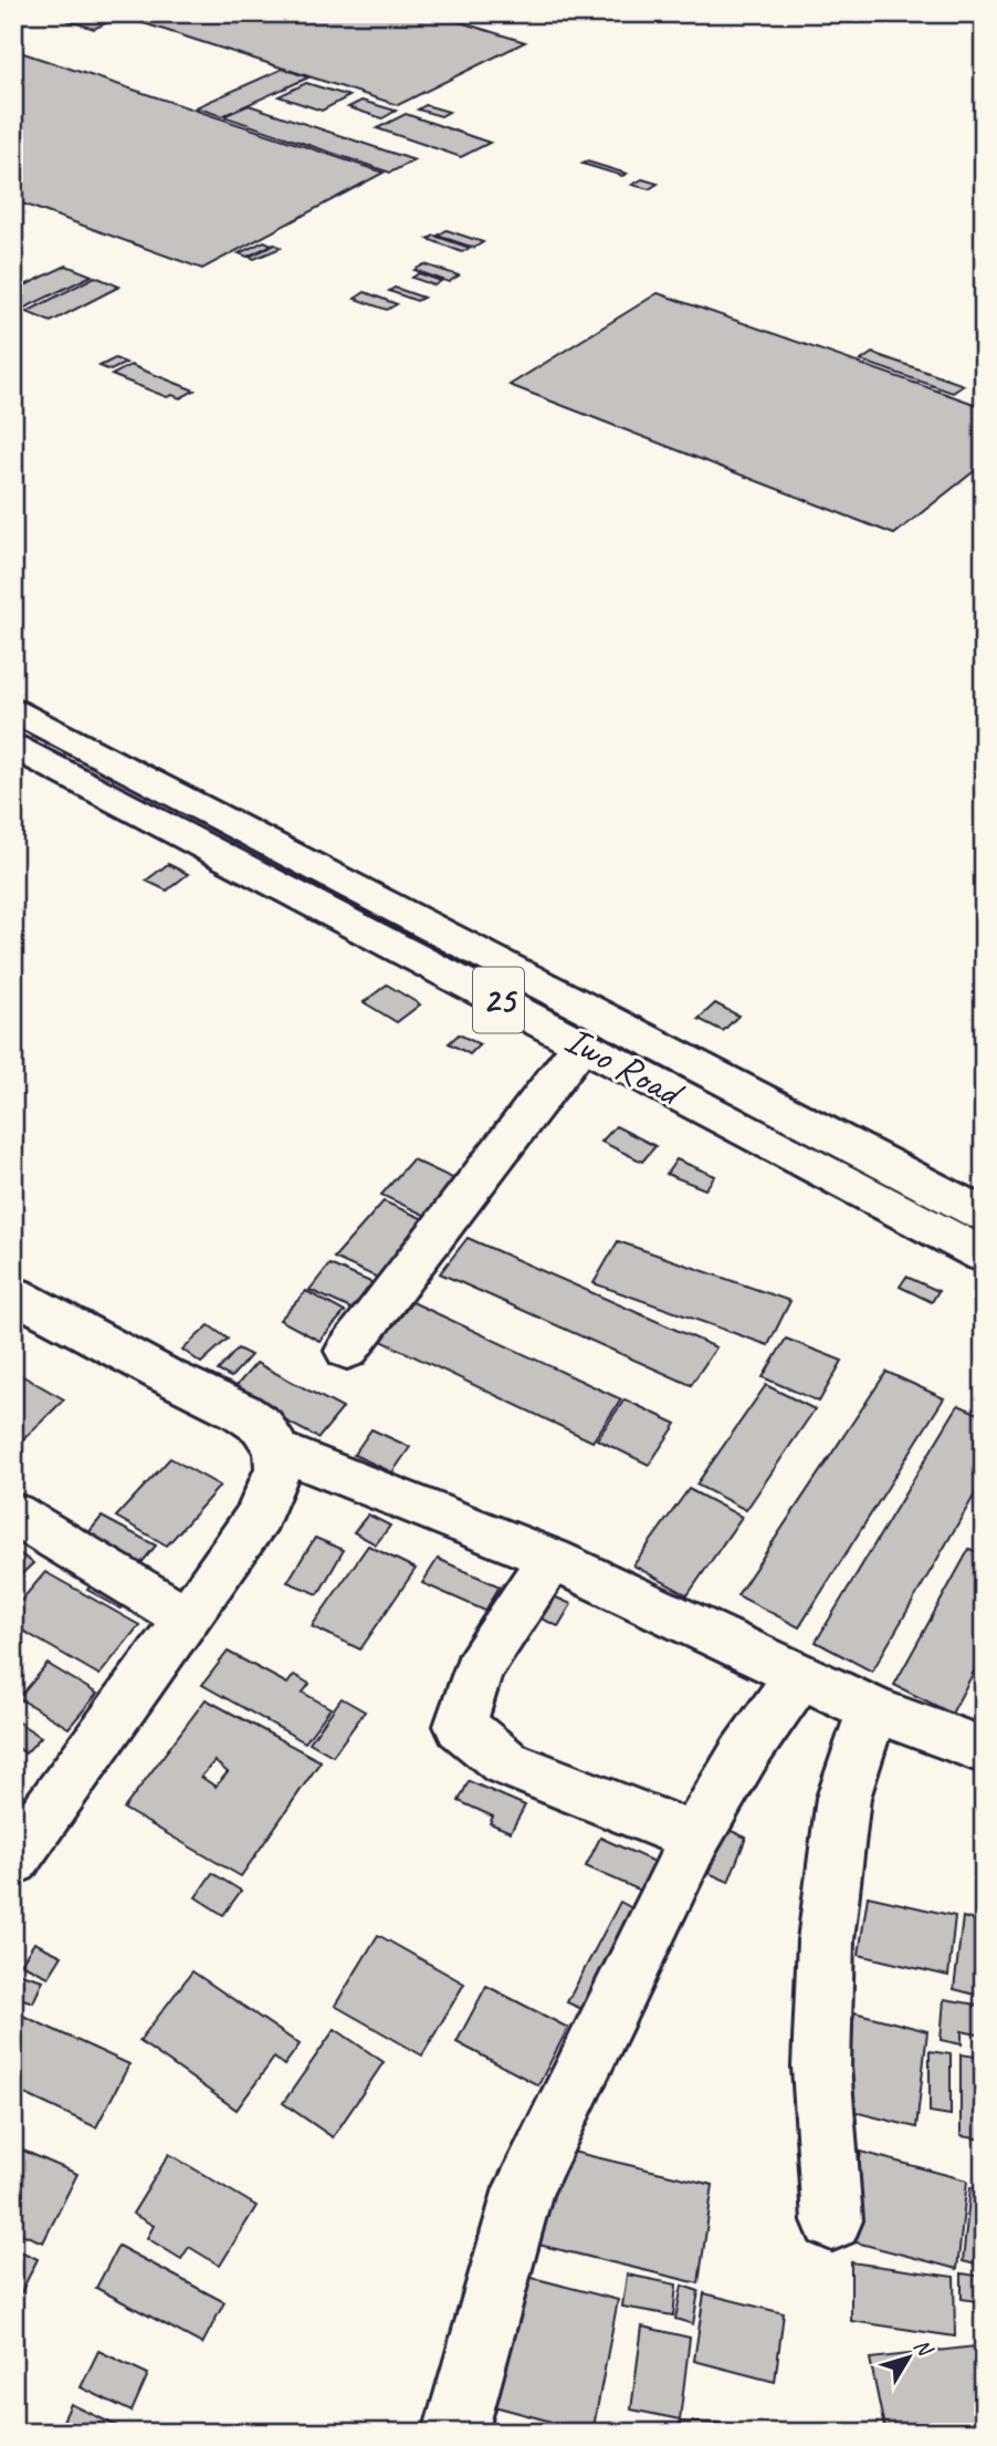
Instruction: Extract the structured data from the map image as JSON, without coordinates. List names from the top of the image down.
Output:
{
  "streets": {
    "street": ["25", "Iwo Road"]
  },
  "north": "top right"
}
